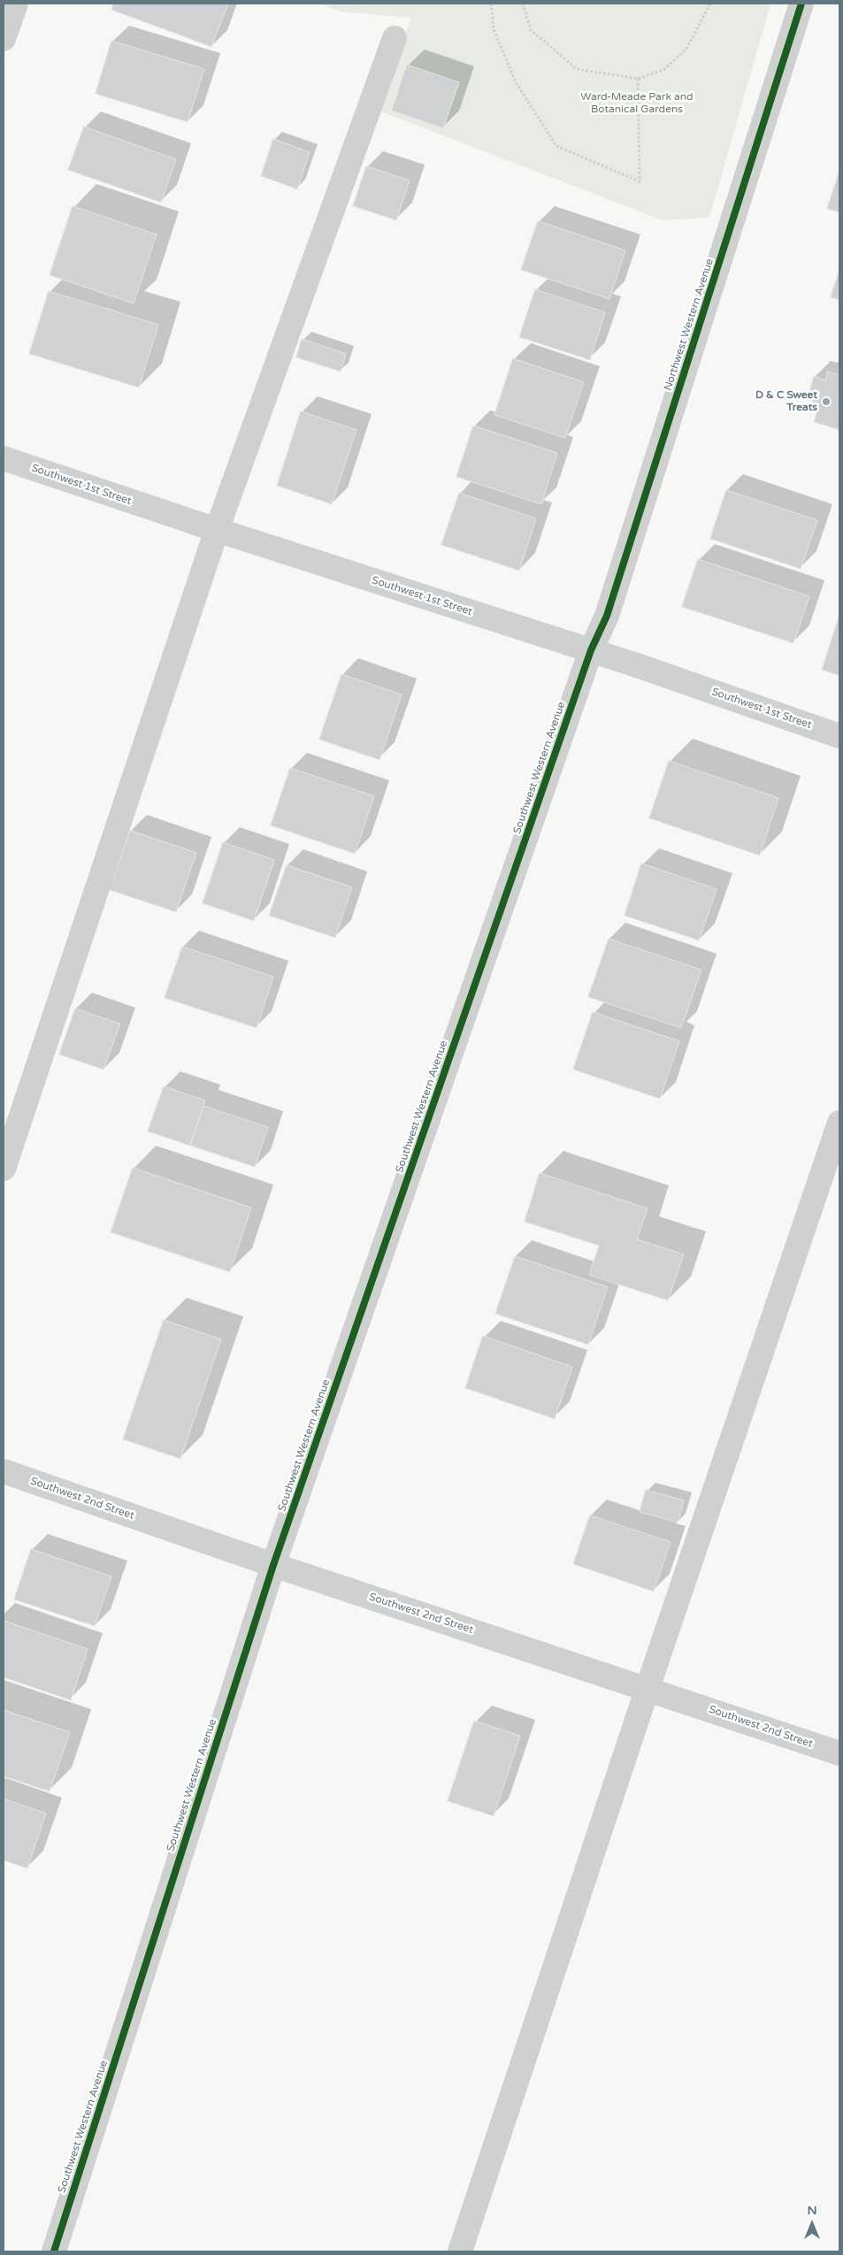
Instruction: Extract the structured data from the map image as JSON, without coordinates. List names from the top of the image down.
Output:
{
  "streets": {
    "street": [
      "Northwest Western Avenue",
      "Southwest 1st Street",
      "Southwest Western Avenue",
      "Southwest 2nd Street"
    ]
  },
  "crossings": [
    ["Northwest Western Avenue", "Southwest 1st Street"],
    ["Northwest Western Avenue", "Southwest Western Avenue"],
    ["Southwest 1st Street", "Southwest Western Avenue"],
    ["Southwest Western Avenue", "Southwest 2nd Street"]
  ],
  "parks": ["Ward-Meade Park and Botanical Gardens"],
  "places": ["D & C Sweet Treats"],
  "north": "top"
}
